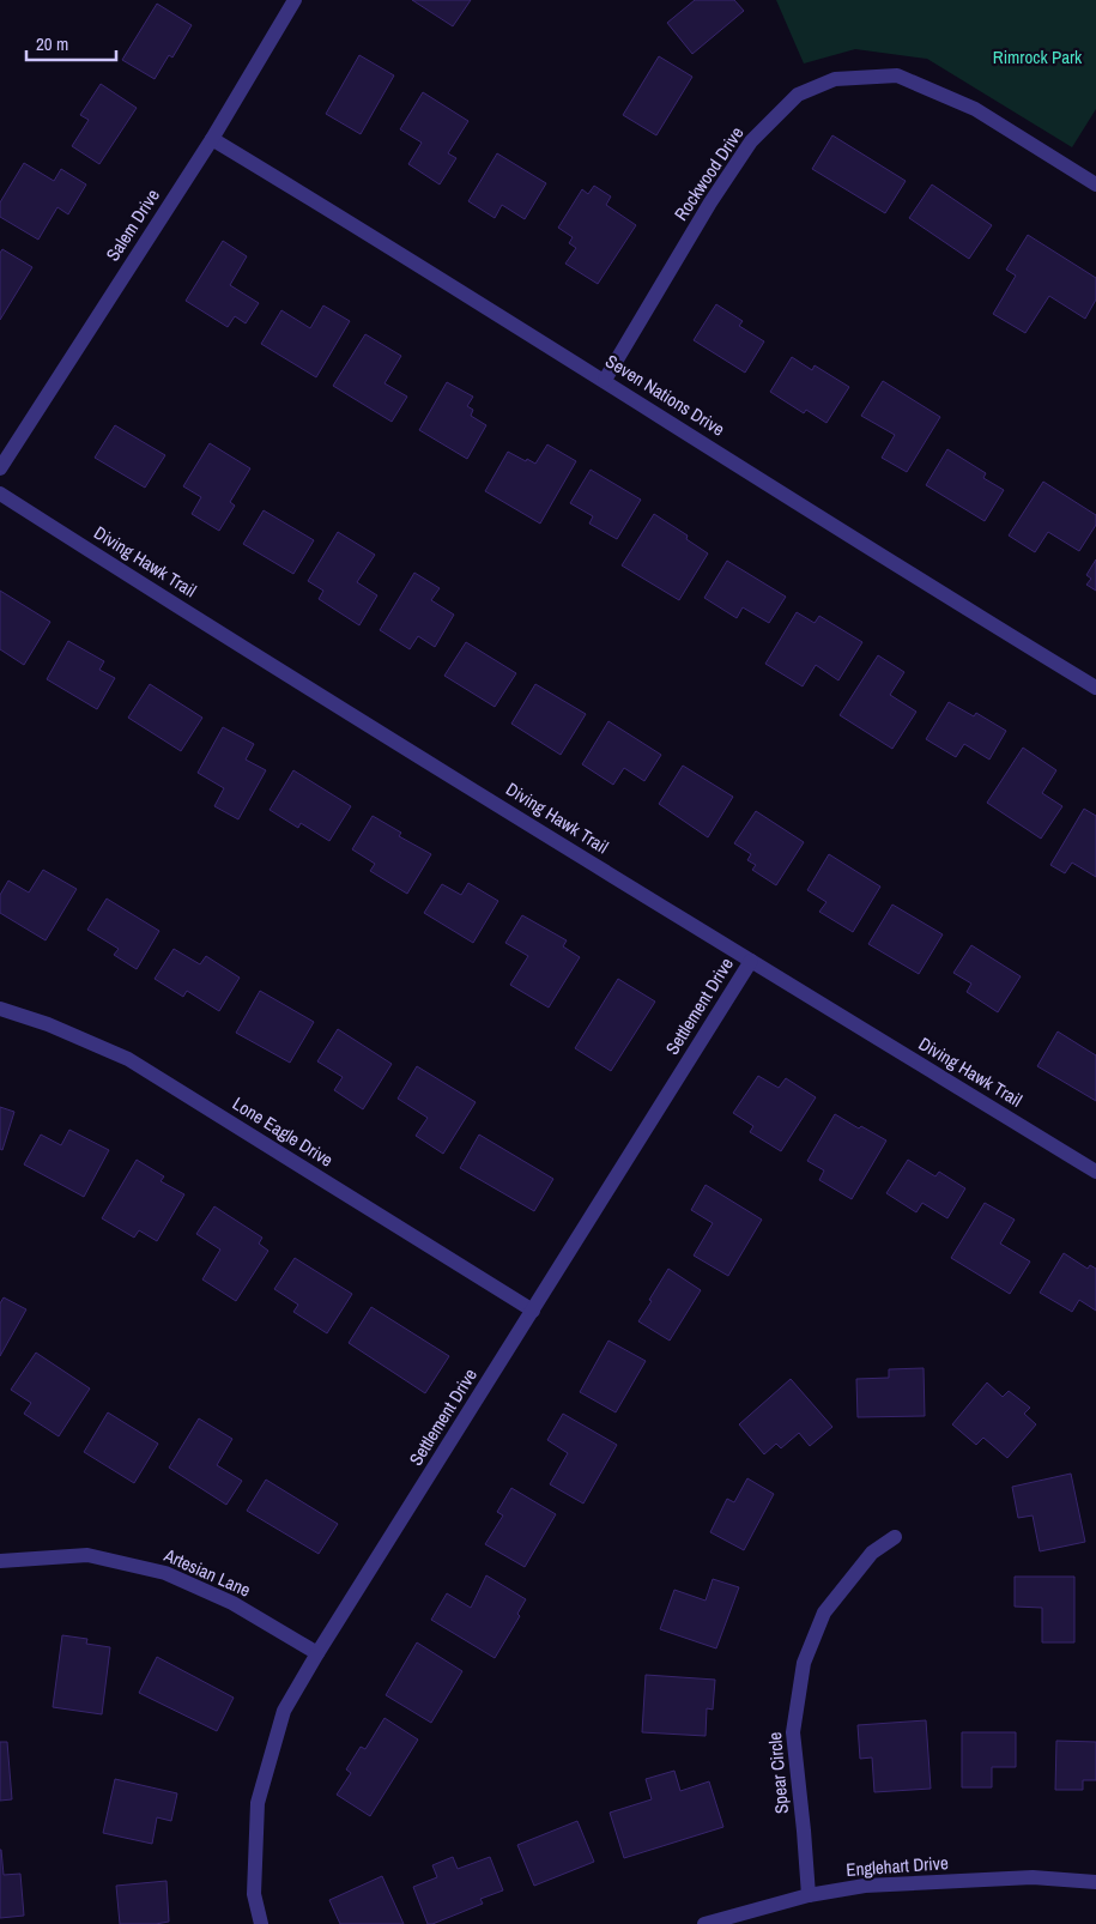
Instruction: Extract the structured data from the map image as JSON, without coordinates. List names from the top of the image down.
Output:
{
  "streets": {
    "street": [
      "Rockwood Drive",
      "Salem Drive",
      "Seven Nations Drive",
      "Diving Hawk Trail",
      "Settlement Drive",
      "Lone Eagle Drive",
      "Artesian Lane",
      "Spear Circle",
      "Englehart Drive"
    ]
  },
  "crossings": [
    ["Rockwood Drive", "Seven Nations Drive"],
    ["Salem Drive", "Seven Nations Drive"],
    ["Diving Hawk Trail", "Settlement Drive"],
    ["Settlement Drive", "Lone Eagle Drive"],
    ["Settlement Drive", "Artesian Lane"],
    ["Spear Circle", "Englehart Drive"]
  ],
  "parks": ["Rimrock Park"],
  "scale_bar": "20 m"
}
